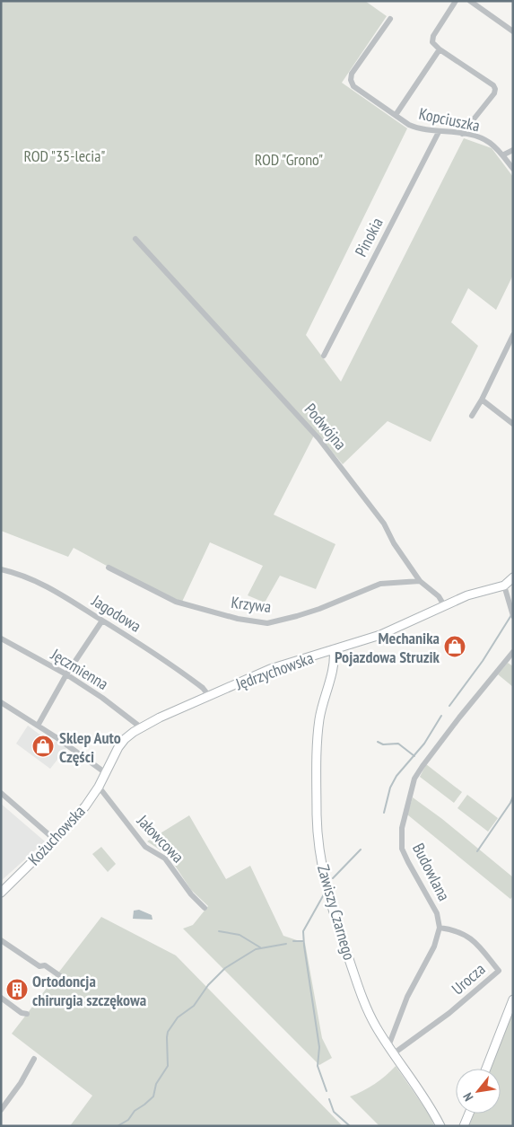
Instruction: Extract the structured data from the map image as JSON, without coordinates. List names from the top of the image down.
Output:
{
  "streets": {
    "main road": ["Jędrzychowska", "Kożuchowska", "Zawiszy Czarnego"],
    "street": [
      "Kopciuszka",
      "Pinokia",
      "Podwójna",
      "Krzywa",
      "Jagodowa",
      "Jęczmienna",
      "Jałowcowa",
      "Budowlana",
      "Urocza"
    ]
  },
  "crossings": [
    ["Kopciuszka", "Pinokia"],
    ["Podwójna", "Krzywa"],
    ["Podwójna", "Jędrzychowska"],
    ["Jagodowa", "Jędrzychowska"],
    ["Jęczmienna", "Jędrzychowska"],
    ["Jędrzychowska", "Kożuchowska"],
    ["Jędrzychowska", "Zawiszy Czarnego"],
    ["Kożuchowska", "Jałowcowa"],
    ["Budowlana", "Urocza"],
    ["Zawiszy Czarnego", "Urocza"]
  ],
  "parks": ["ROD \"35-lecia\"", "ROD \"Grono\""],
  "places": {
    "shop": ["Mechanika Pojazdowa Struzik", "Sklep Auto Części"],
    "building": ["Ortodoncja chirurgia szczękowa"]
  },
  "north": "bottom left"
}
